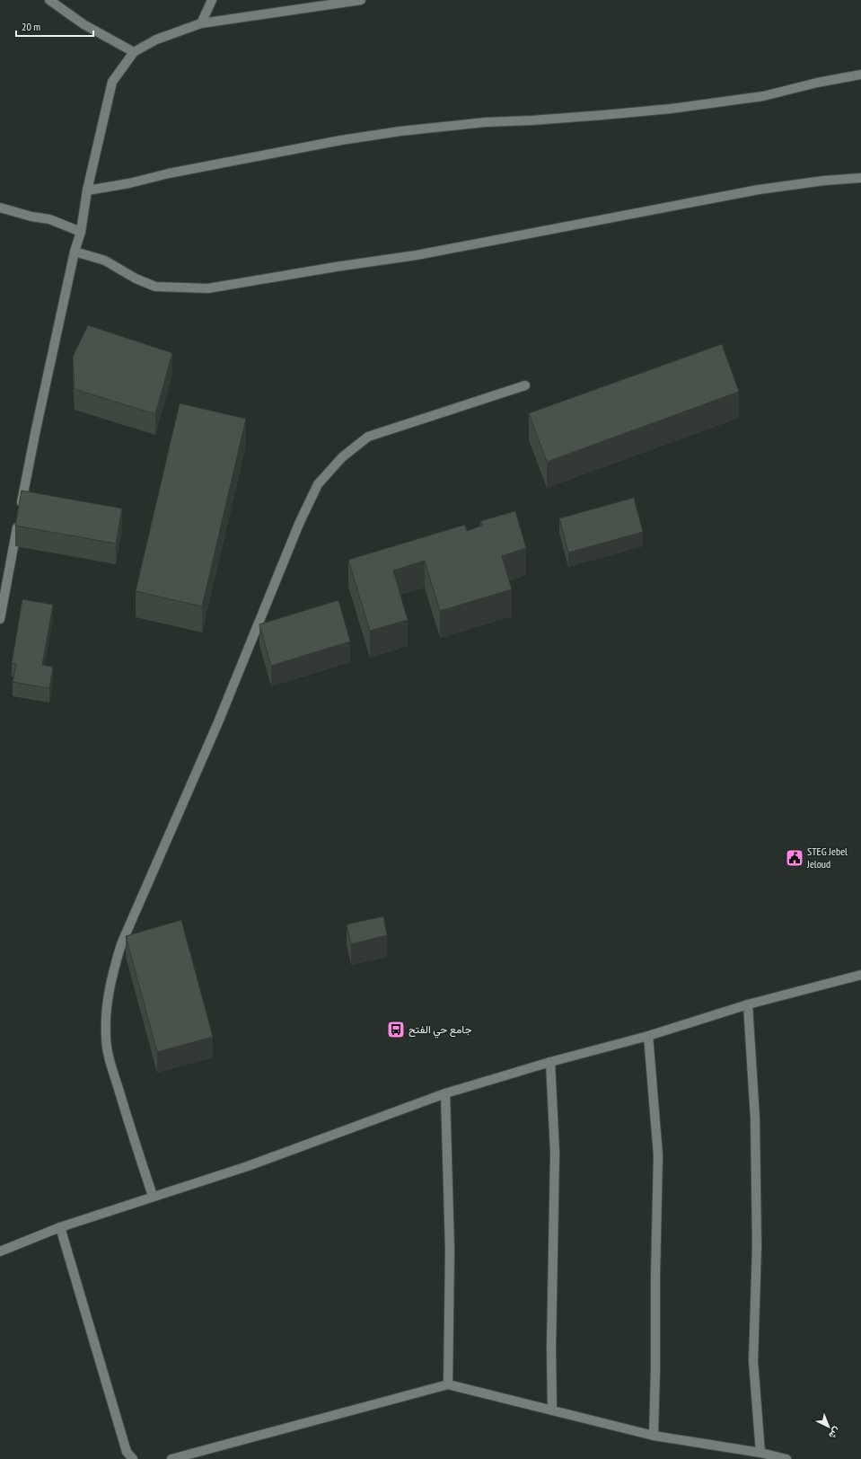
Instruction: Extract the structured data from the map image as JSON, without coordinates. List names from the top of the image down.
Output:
{
  "places": {
    "public building": ["STEG Jebel Jeloud"],
    "bus stop": ["جامع حي الفتح"]
  },
  "scale_bar": "20 m",
  "north": "bottom right"
}
